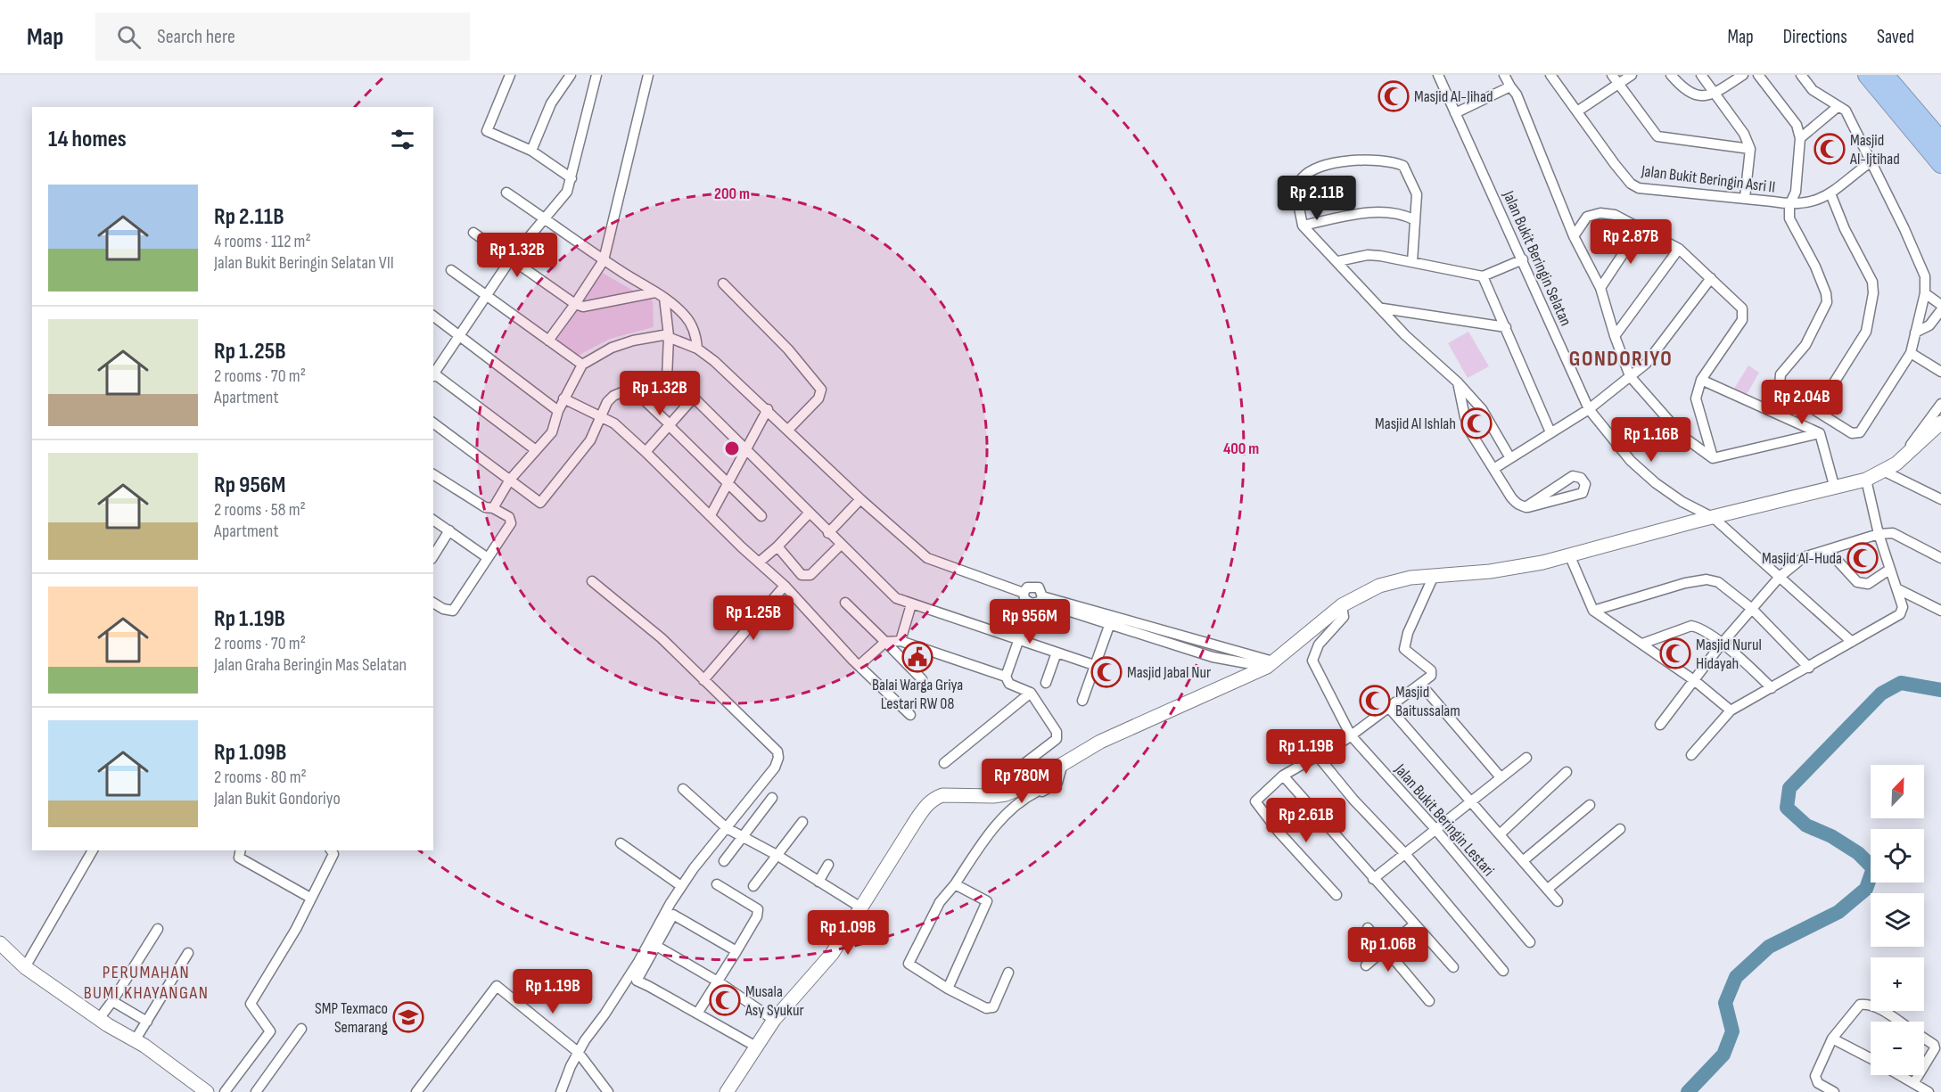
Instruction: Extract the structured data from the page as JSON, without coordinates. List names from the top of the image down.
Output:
{
  "streets": {
    "street": ["Jalan Bukit Beringin Asri II", "Jalan Bukit Beringin Selatan", "Jalan Bukit Beringin Lestari"]
  },
  "districts": ["GONDORIYO", "PERUMAHAN BUMI KHAYANGAN"],
  "places": {
    "mosque": [
      "Masjid Al-Jihad",
      "Masjid Al-Ijtihad",
      "Masjid Al Ishlah",
      "Masjid Al-Huda",
      "Masjid Nurul Hidayah",
      "Masjid Jabal Nur",
      "Masjid Baitussalam",
      "Musala Asy Syukur"
    ],
    "public building": ["Balai Warga Griya Lestari RW 08"],
    "school or university": ["SMP Texmaco Semarang"]
  },
  "north": "top right",
  "page": {
    "header": "Map",
    "search": "Search here",
    "nav": ["Map", "Directions", "Saved"],
    "heading": "14 homes",
    "list": [
      {
        "name": "Rp 2.11B",
        "note": "4 rooms · 112 m² · Jalan Bukit Beringin Selatan VII"
      },
      {
        "name": "Rp 1.25B",
        "note": "2 rooms · 70 m² · Apartment"
      },
      {
        "name": "Rp 956M",
        "note": "2 rooms · 58 m² · Apartment"
      },
      {
        "name": "Rp 1.19B",
        "note": "2 rooms · 70 m² · Jalan Graha Beringin Mas Selatan"
      },
      {
        "name": "Rp 1.09B",
        "note": "2 rooms · 80 m² · Jalan Bukit Gondoriyo"
      }
    ],
    "price": [
      "Rp 2.11B",
      "Rp 2.87B",
      "Rp 1.32B",
      "Rp 1.32B",
      "Rp 2.04B",
      "Rp 1.16B",
      "Rp 1.25B",
      "Rp 956M",
      "Rp 1.19B",
      "Rp 780M",
      "Rp 2.61B",
      "Rp 1.09B",
      "Rp 1.06B",
      "Rp 1.19B"
    ],
    "map_buttons": ["+", "−"]
  },
  "rings": ["200 m", "400 m"]
}
